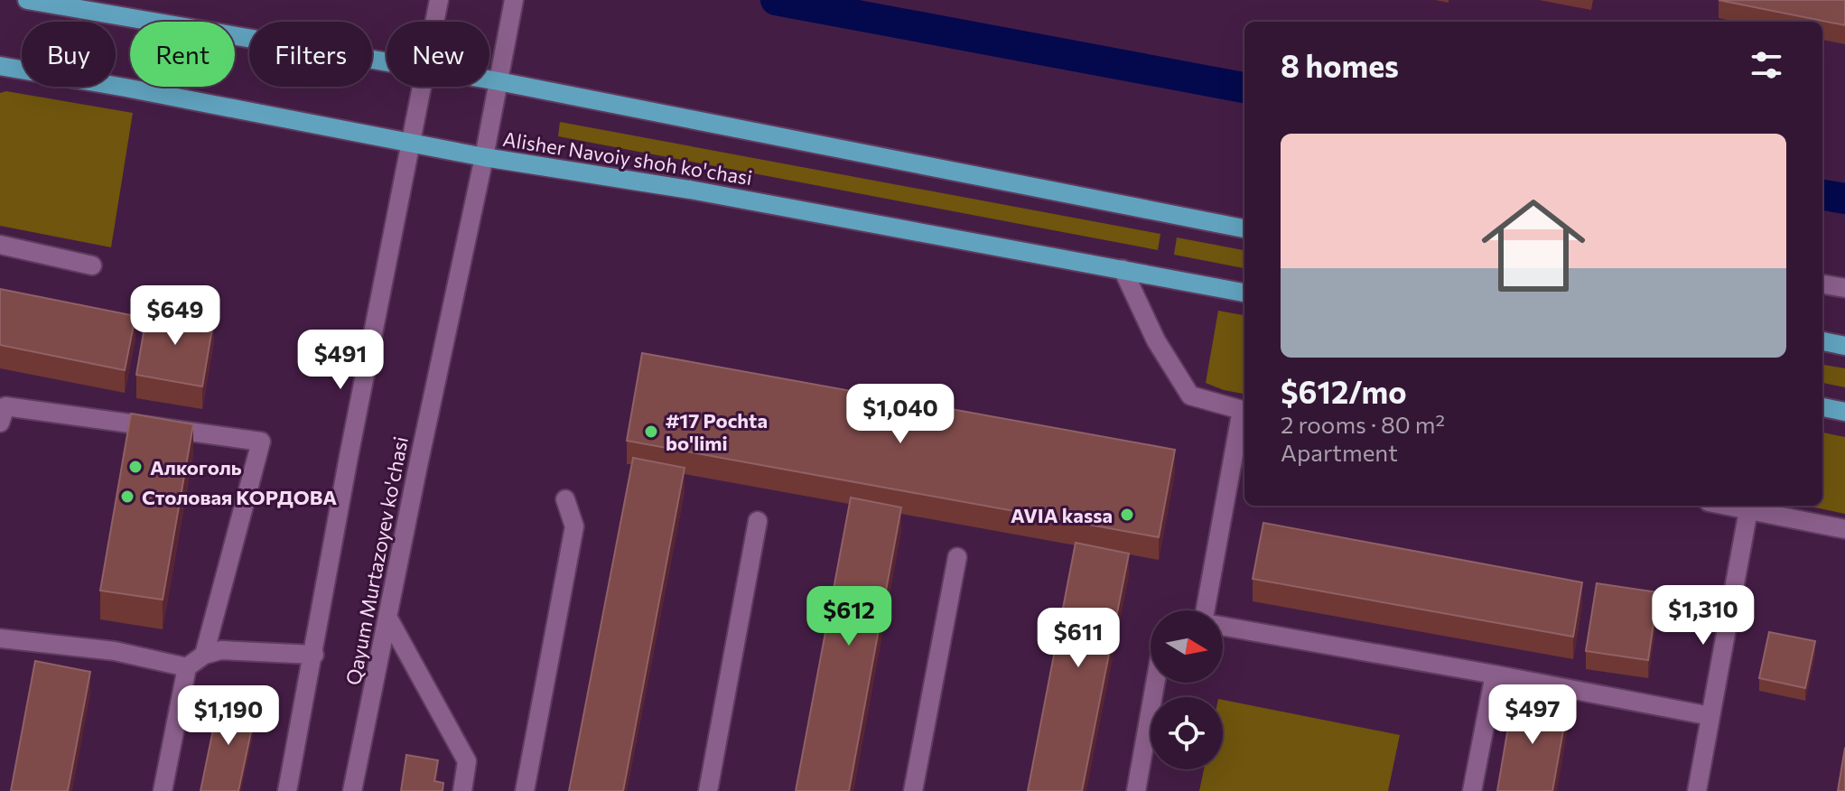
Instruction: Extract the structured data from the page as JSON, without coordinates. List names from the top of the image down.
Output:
{
  "streets": {
    "main road": ["Alisher Navoiy shoh ko'chasi"],
    "street": ["Qayum Murtazoyev ko'chasi"]
  },
  "crossings": [
    ["Alisher Navoiy shoh ko'chasi", "Qayum Murtazoyev ko'chasi"]
  ],
  "places": [
    "#17 Pochta bo'limi",
    "Алкоголь",
    "Столовая КОРДОВА",
    "AVIA kassa"
  ],
  "north": "right",
  "page": {
    "chip": [
      "Buy",
      "Rent",
      "Filters",
      "New"
    ],
    "heading": "8 homes",
    "list": [
      {
        "name": "$612/mo",
        "note": "2 rooms · 80 m² · Apartment"
      }
    ],
    "price": [
      "$649",
      "$491",
      "$1,040",
      "$1,310",
      "$612",
      "$611",
      "$497",
      "$1,190"
    ]
  }
}
